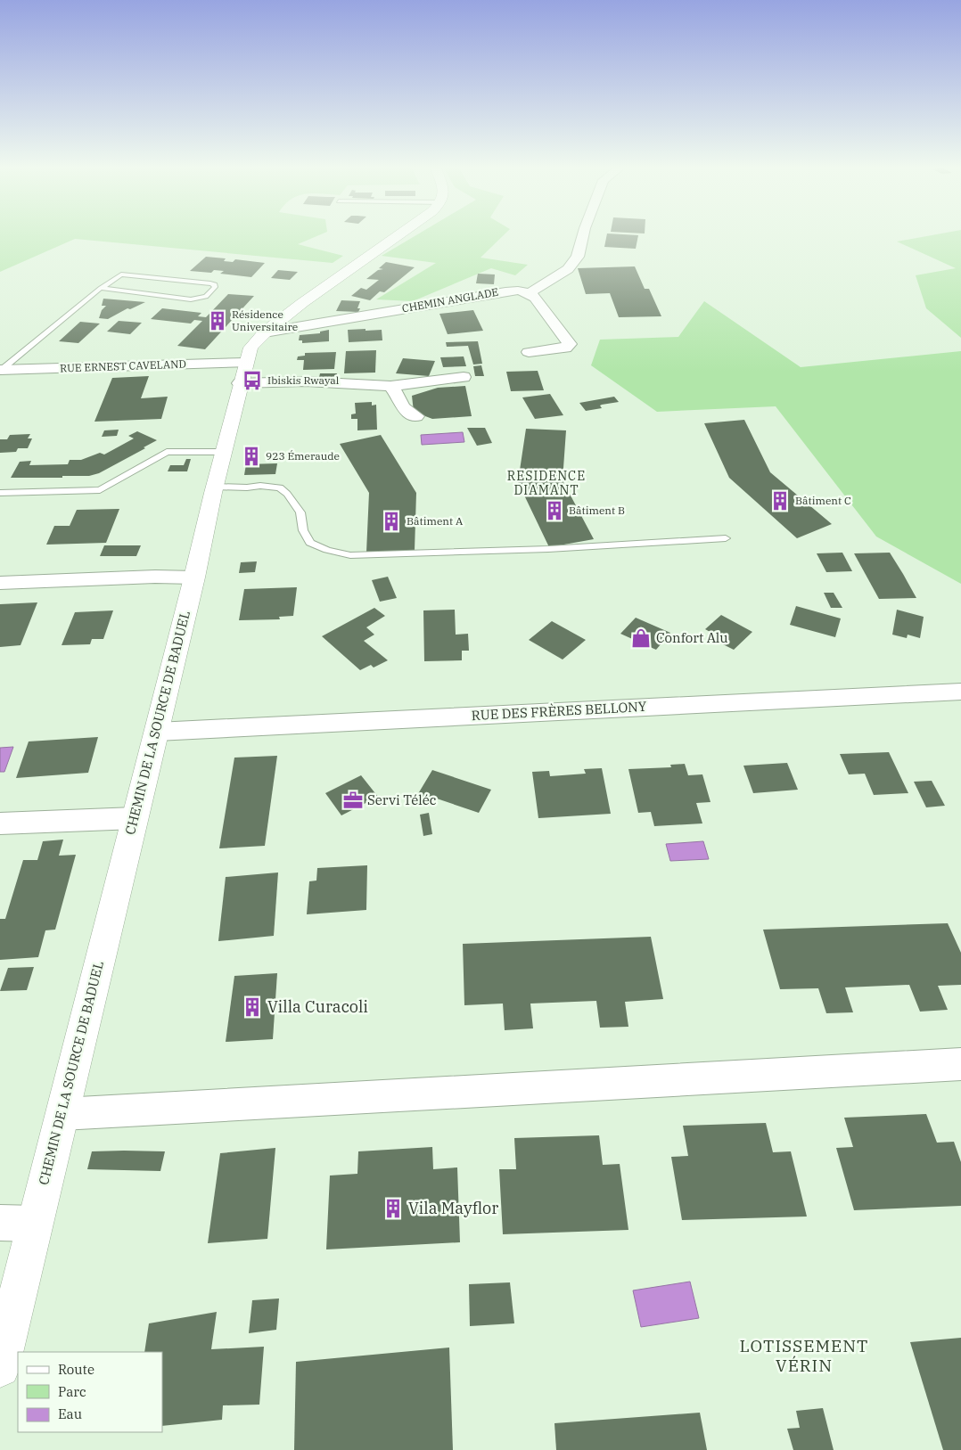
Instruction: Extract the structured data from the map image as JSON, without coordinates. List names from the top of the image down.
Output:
{
  "streets": {
    "street": [
      "CHEMIN ANGLADE",
      "RUE ERNEST CAVELAND",
      "RUE DES FRÈRES BELLONY",
      "CHEMIN DE LA SOURCE DE BADUEL"
    ]
  },
  "crossings": [
    ["CHEMIN ANGLADE", "CHEMIN DE LA SOURCE DE BADUEL"],
    ["RUE ERNEST CAVELAND", "CHEMIN DE LA SOURCE DE BADUEL"],
    ["RUE DES FRÈRES BELLONY", "CHEMIN DE LA SOURCE DE BADUEL"]
  ],
  "districts": ["RESIDENCE DIAMANT", "LOTISSEMENT VÉRIN"],
  "places": {
    "building": [
      "Résidence Universitaire",
      "923 Émeraude",
      "Bâtiment C",
      "Bâtiment B",
      "Bâtiment A",
      "Villa Curacoli",
      "Vila Mayflor"
    ],
    "bus stop": ["Ibiskis Rwayal"],
    "shop": ["Confort Alu"],
    "office": ["Servi Téléc"]
  },
  "legend": ["Route", "Parc", "Eau"]
}
